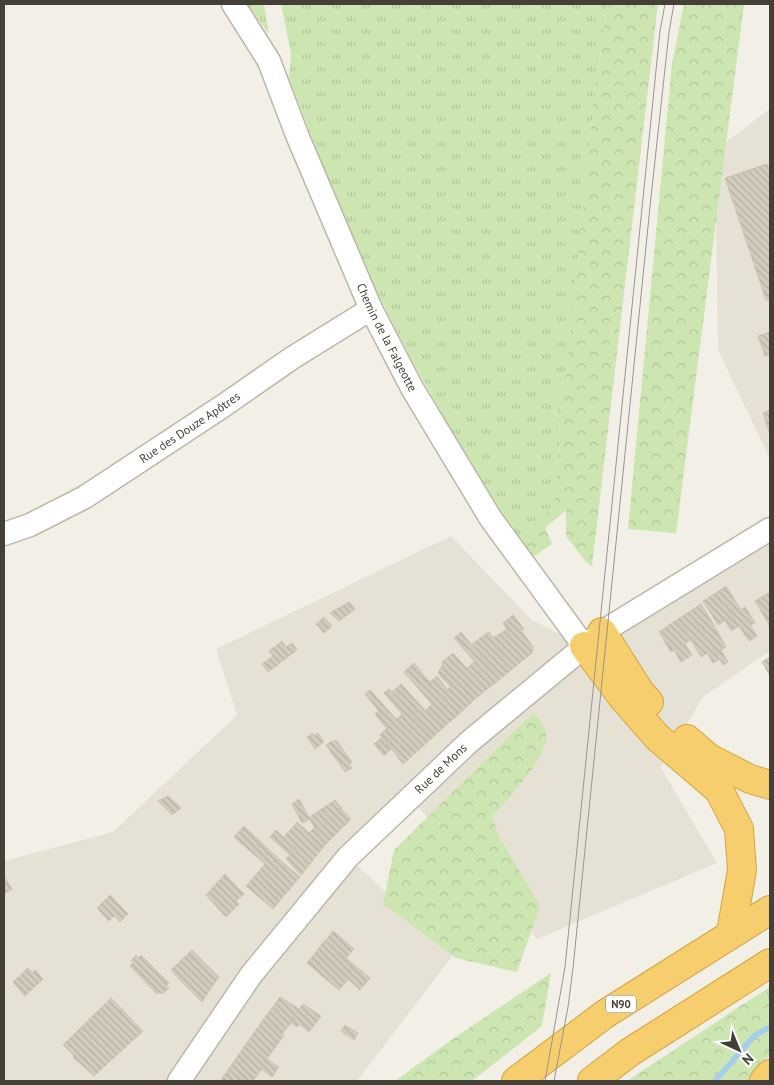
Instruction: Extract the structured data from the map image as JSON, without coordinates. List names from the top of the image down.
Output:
{
  "streets": {
    "highway": ["N90"],
    "street": ["Chemin de la Falgeotte", "Rue des Douze Apôtres", "Rue de Mons"]
  },
  "crossings": [
    ["Chemin de la Falgeotte", "Rue des Douze Apôtres"],
    ["Chemin de la Falgeotte", "Rue de Mons"]
  ],
  "north": "bottom right"
}
